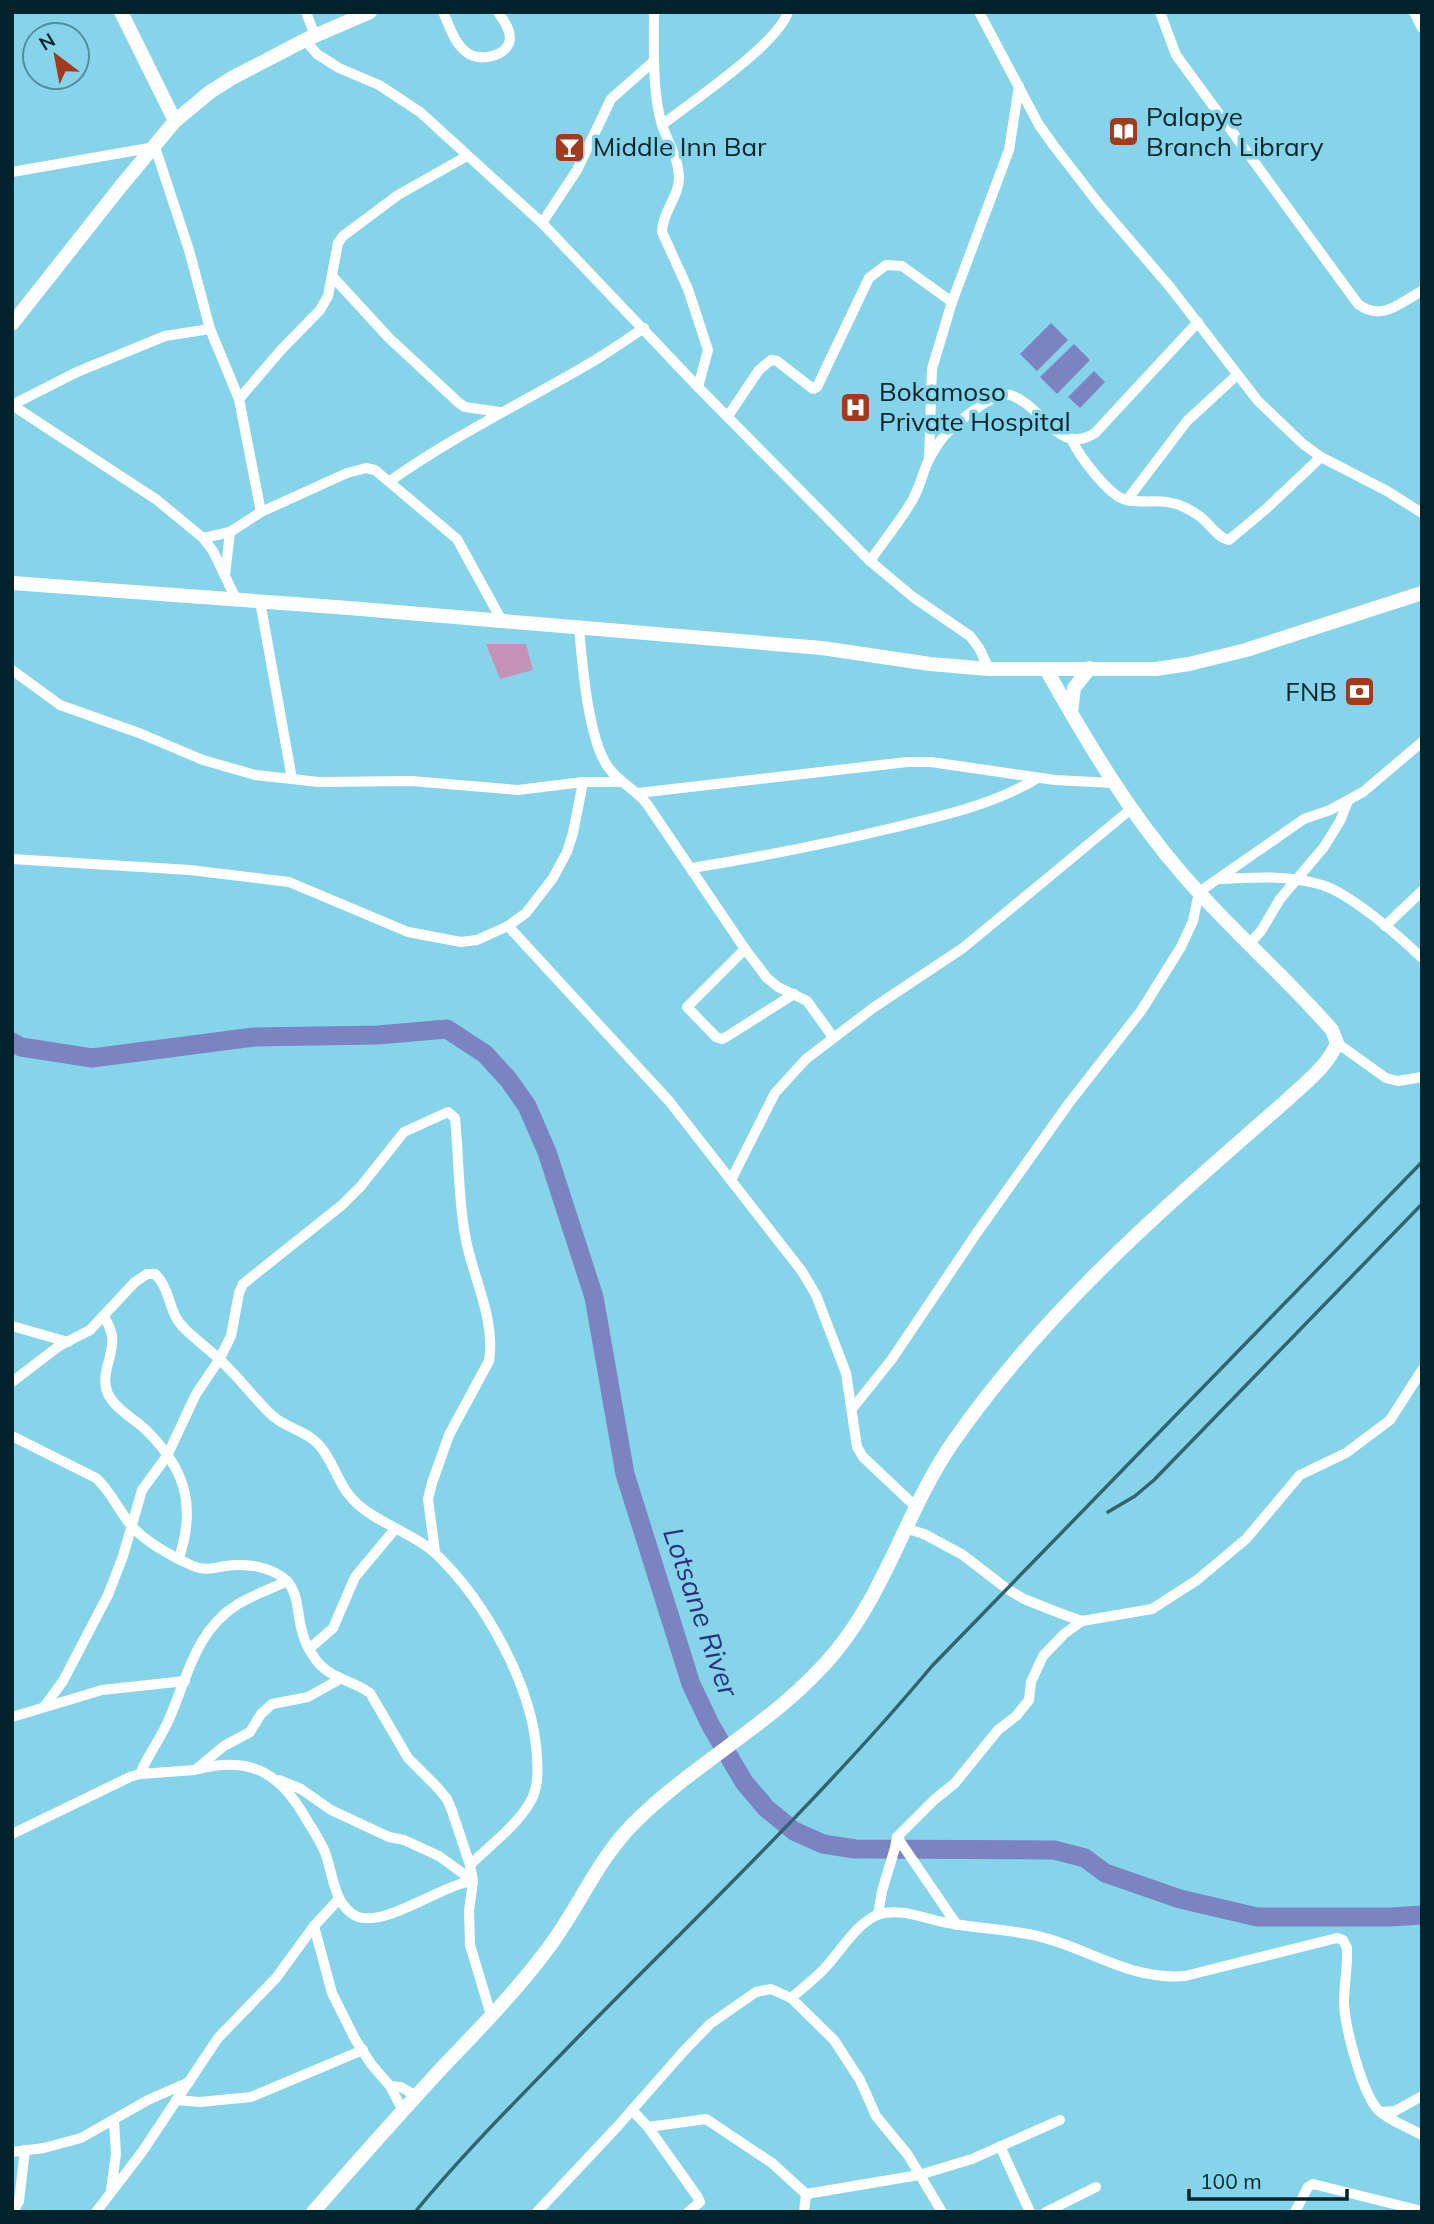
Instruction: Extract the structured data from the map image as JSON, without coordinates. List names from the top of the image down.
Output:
{
  "water": ["Lotsane River"],
  "places": {
    "library": ["Palapye Branch Library"],
    "bar": ["Middle Inn Bar"],
    "hospital": ["Bokamoso Private Hospital"],
    "bank": ["FNB"]
  },
  "scale_bar": "100 m",
  "north": "top left"
}
